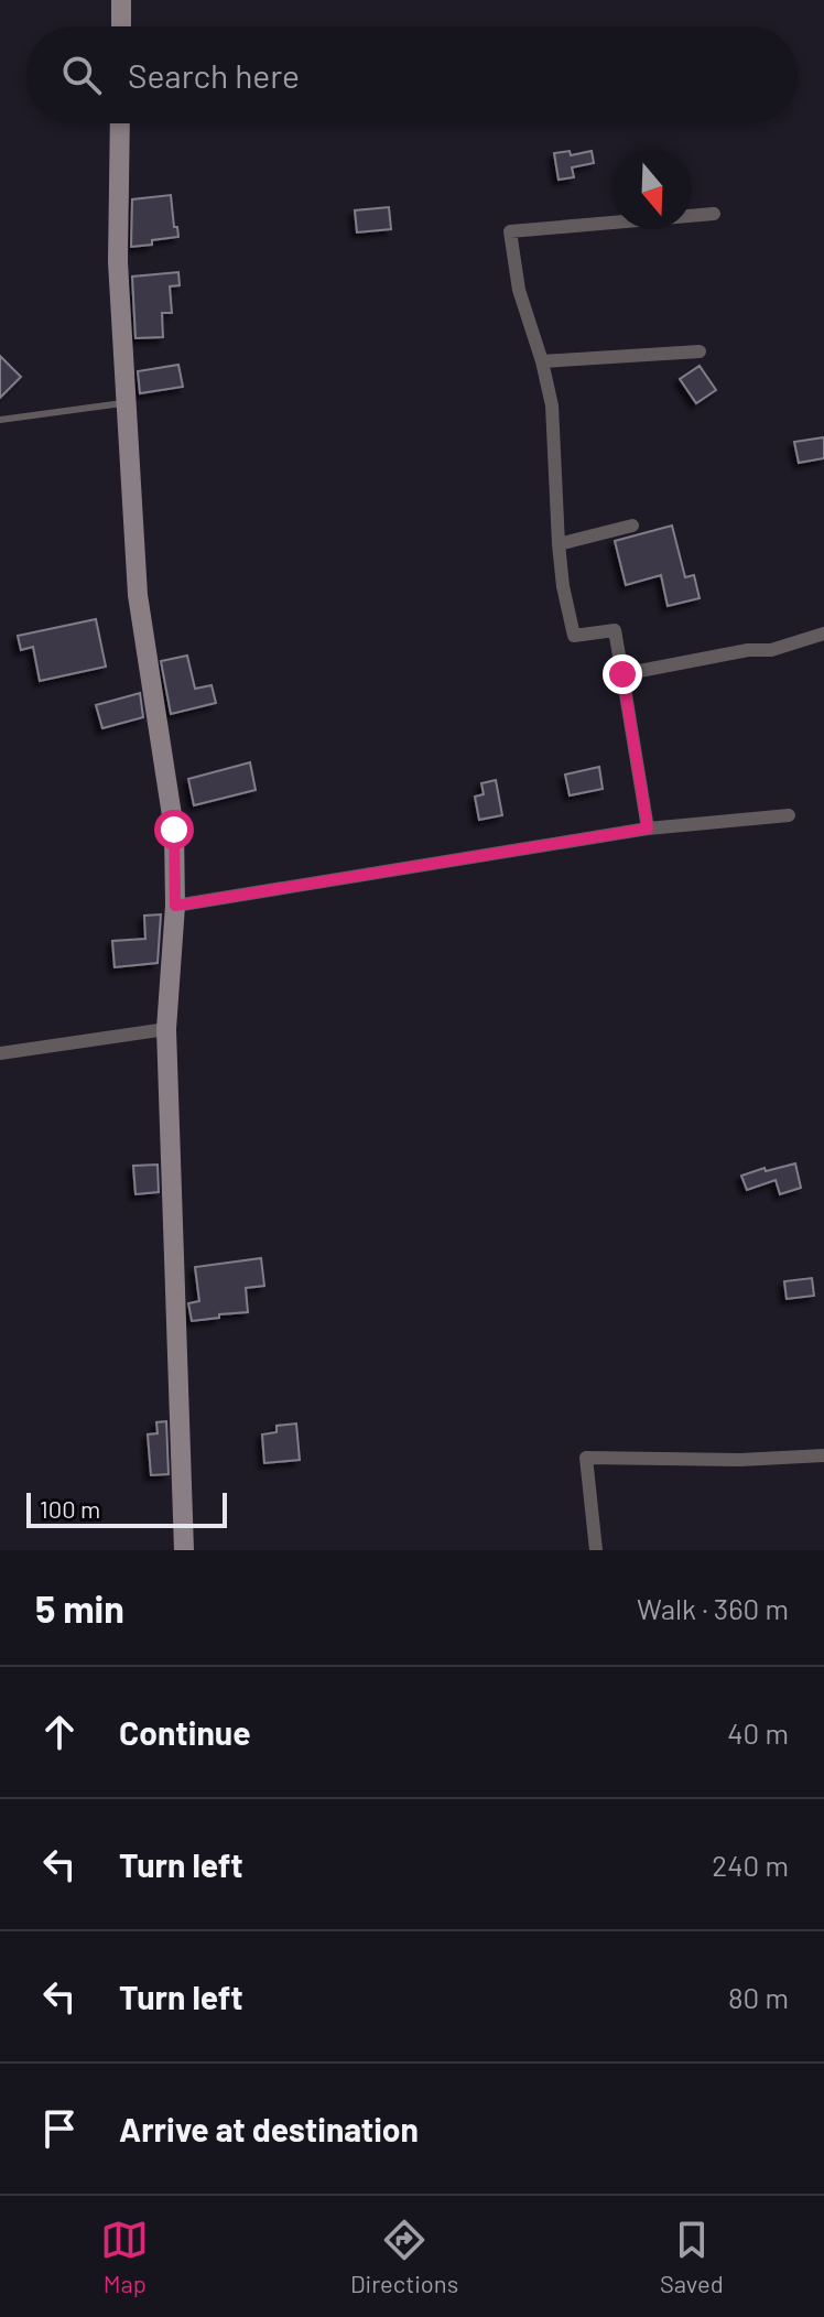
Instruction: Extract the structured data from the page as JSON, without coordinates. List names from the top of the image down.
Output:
{
  "scale_bar": "100 m",
  "north": "bottom",
  "page": {
    "search": "Search here",
    "scale": "100 m",
    "heading": ["5 min", "Walk · 360 m"],
    "list": [
      ["Continue", "40 m"],
      ["Turn left", "240 m"],
      ["Turn left", "80 m"],
      "Arrive at destination"
    ],
    "nav": ["Map", "Directions", "Saved"]
  }
}
